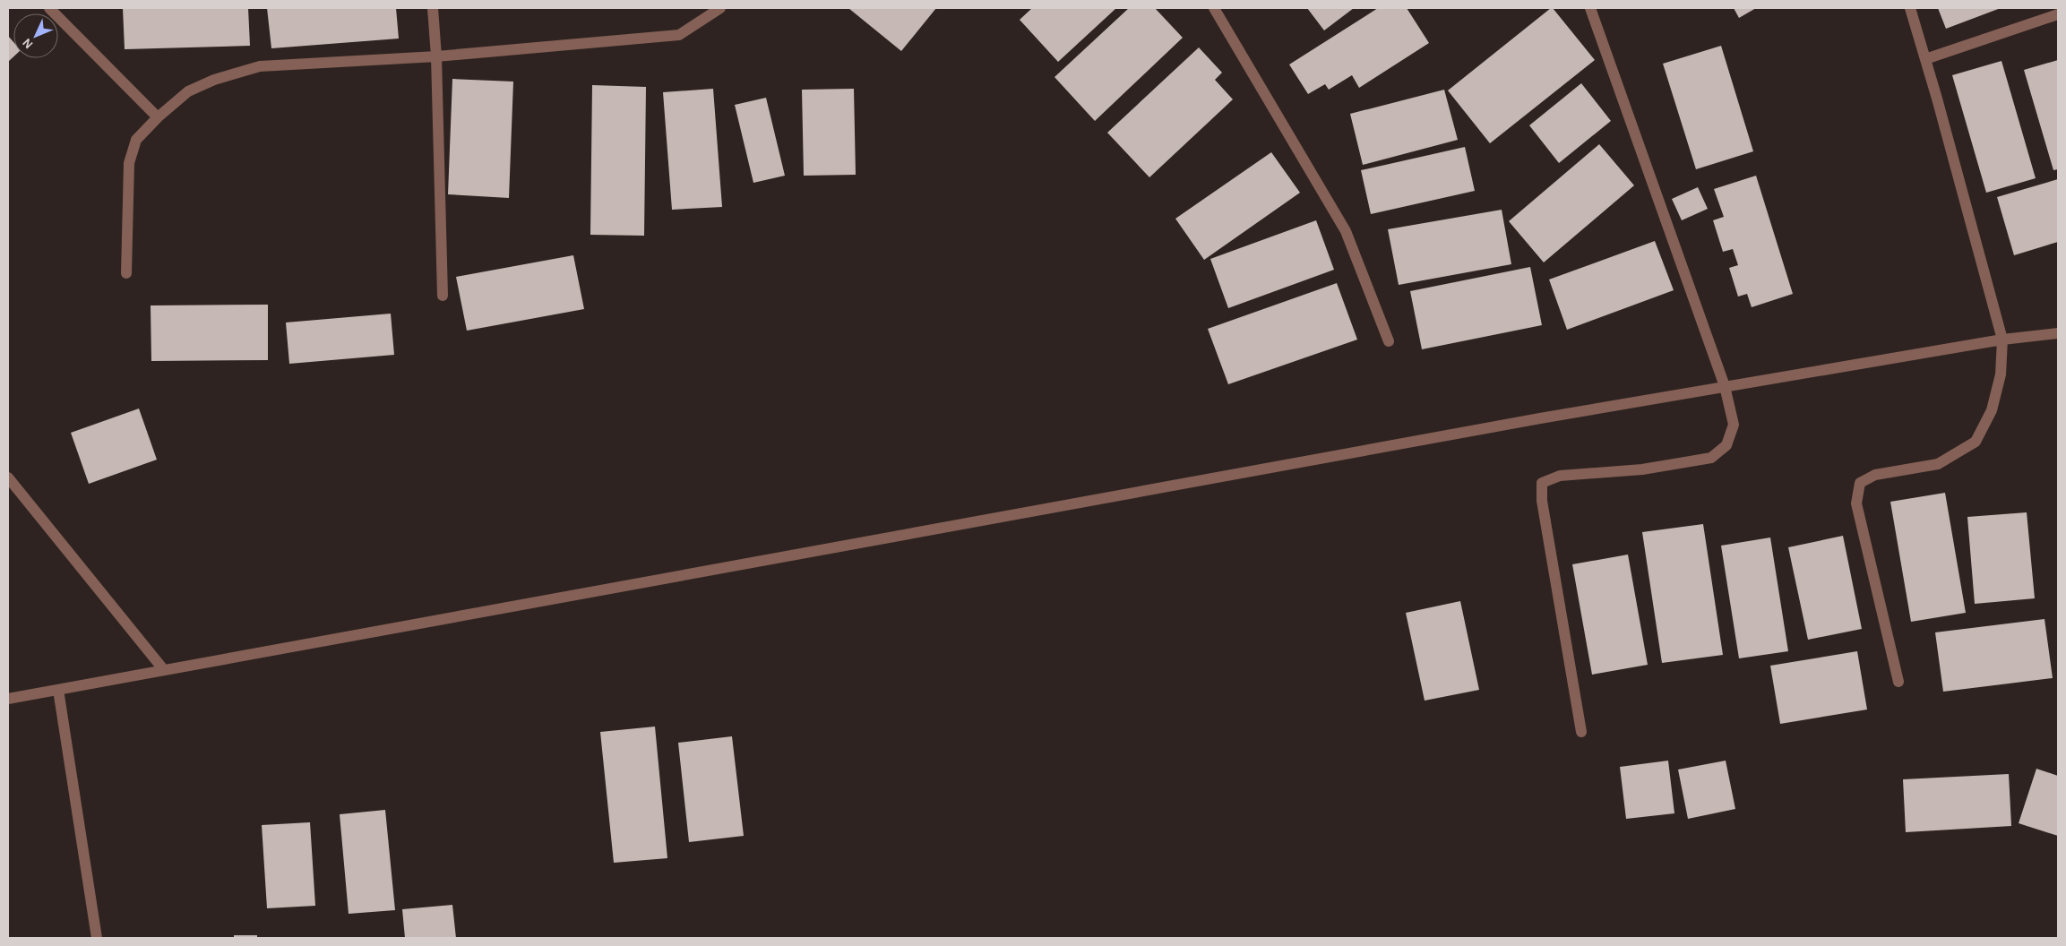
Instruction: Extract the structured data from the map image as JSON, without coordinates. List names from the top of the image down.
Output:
{
  "north": "bottom left"
}
